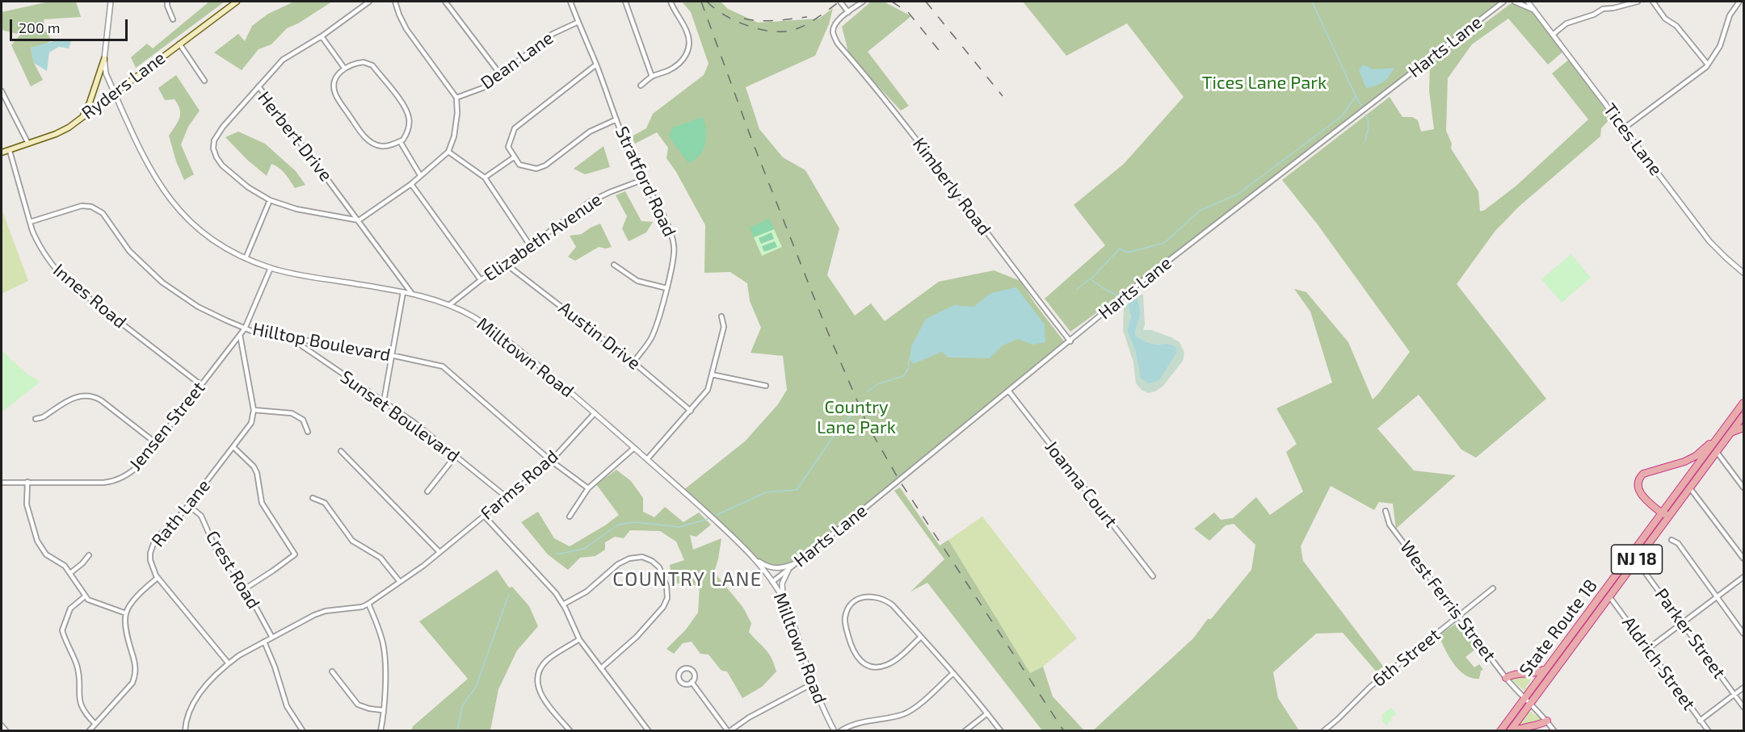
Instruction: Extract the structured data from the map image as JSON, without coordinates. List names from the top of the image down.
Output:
{
  "streets": {
    "highway": ["NJ 18", "State Route 18"],
    "main road": ["Ryders Lane"],
    "street": [
      "Harts Lane",
      "Dean Lane",
      "Herbert Drive",
      "Tices Lane",
      "Stratford Road",
      "Kimberly Road",
      "Elizabeth Avenue",
      "Innes Road",
      "Austin Drive",
      "Hilltop Boulevard",
      "Milltown Road",
      "Sunset Boulevard",
      "Jensen Street",
      "Joanna Court",
      "Farms Road",
      "Rath Lane",
      "Crest Road",
      "West Ferris Street",
      "Parker Street",
      "6th Street",
      "Aldrich Street"
    ]
  },
  "crossings": [
    ["Harts Lane", "Kimberly Road"],
    ["Harts Lane", "Milltown Road"],
    ["Harts Lane", "Joanna Court"],
    ["Dean Lane", "Stratford Road"],
    ["Ryders Lane", "Innes Road"],
    ["Ryders Lane", "Milltown Road"],
    ["Herbert Drive", "Milltown Road"],
    ["Stratford Road", "Elizabeth Avenue"],
    ["Stratford Road", "Austin Drive"],
    ["Elizabeth Avenue", "Austin Drive"],
    ["Elizabeth Avenue", "Milltown Road"],
    ["Innes Road", "Hilltop Boulevard"],
    ["Innes Road", "Jensen Street"],
    ["Hilltop Boulevard", "Sunset Boulevard"],
    ["Hilltop Boulevard", "Jensen Street"],
    ["Hilltop Boulevard", "Farms Road"],
    ["Milltown Road", "Jensen Street"],
    ["Milltown Road", "Farms Road"],
    ["Sunset Boulevard", "Farms Road"],
    ["Rath Lane", "Crest Road"],
    ["West Ferris Street", "State Route 18"],
    ["West Ferris Street", "6th Street"],
    ["State Route 18", "Parker Street"],
    ["State Route 18", "Aldrich Street"]
  ],
  "districts": ["COUNTRY LANE"],
  "parks": ["Tices Lane Park", "Country Lane Park"],
  "scale_bar": "200 m"
}
